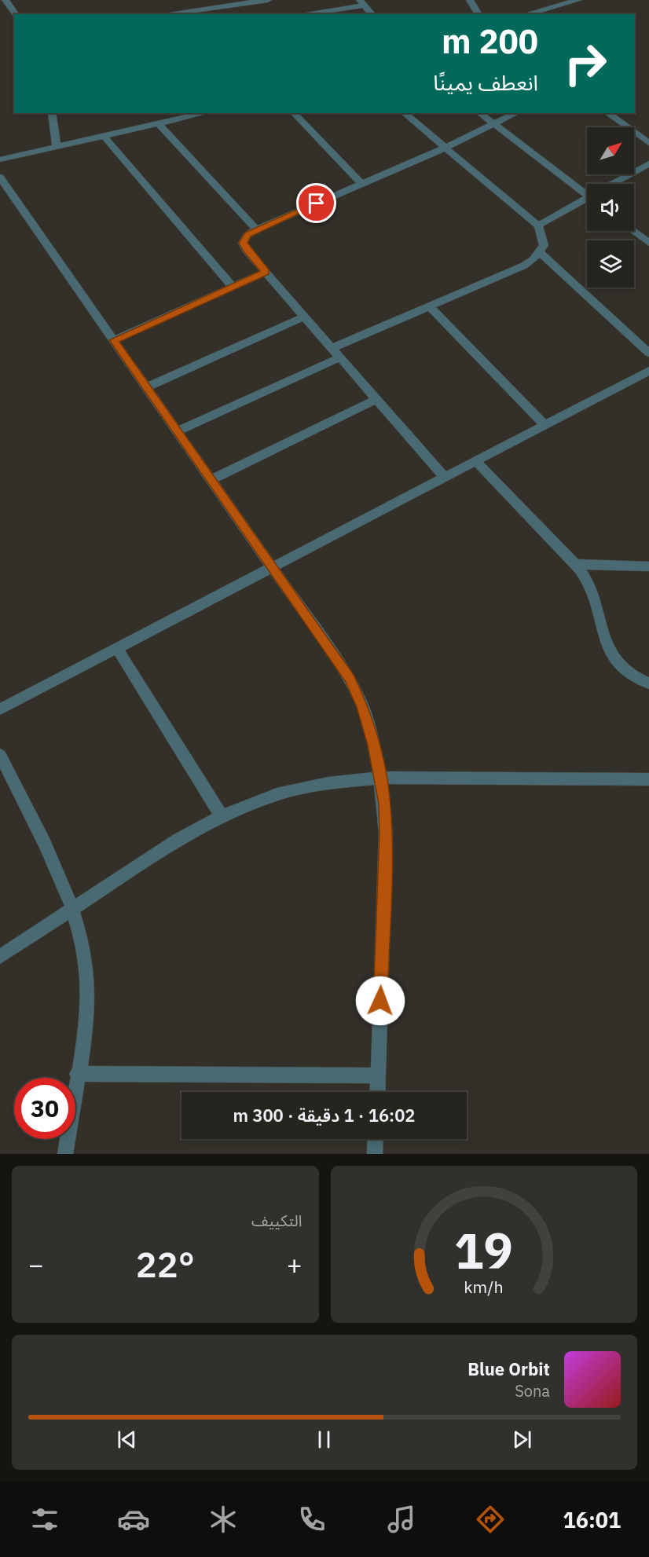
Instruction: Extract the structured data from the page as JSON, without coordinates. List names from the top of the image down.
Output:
{
  "north": "top right",
  "page": {
    "turn": ["200 m", "انعطف يمينًا"],
    "limit": "30",
    "trip": "16:02 · 1 دقيقة · 300 m",
    "tile": "التكييف",
    "heat": ["−", "22°", "+"],
    "song": ["Blue Orbit", "Sona"],
    "tabs": "16:01",
    "gauge": ["19", "km/h"]
  }
}
